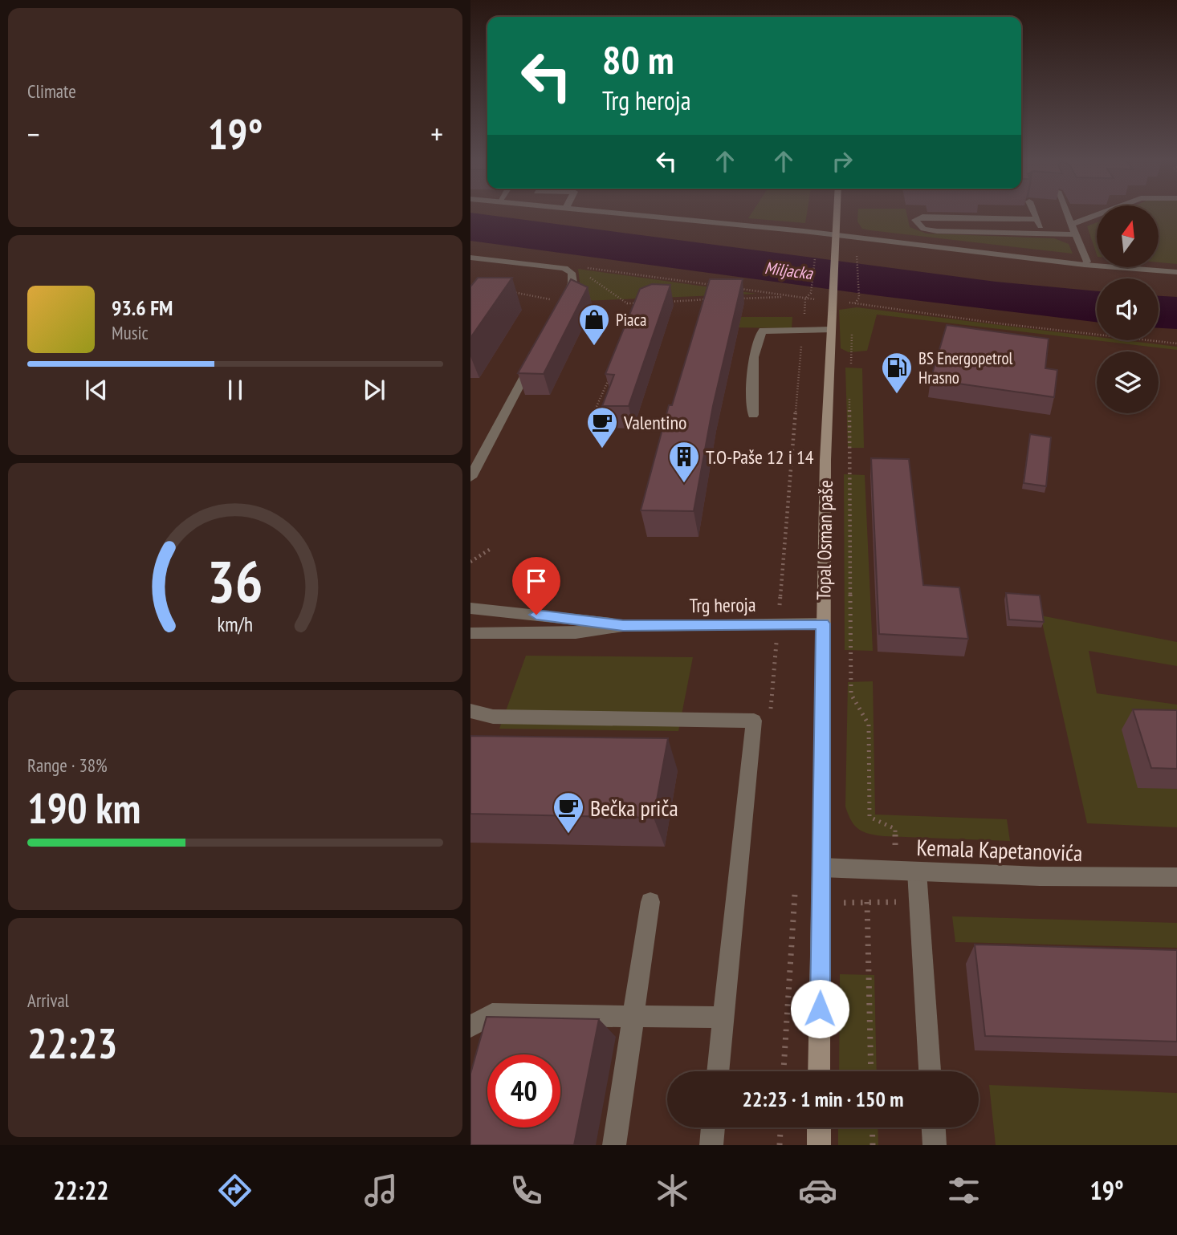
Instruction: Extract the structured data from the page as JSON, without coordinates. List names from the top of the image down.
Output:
{
  "streets": {
    "street": ["Topal Osman paše", "Trg heroja", "Kemala Kapetanovića"]
  },
  "crossings": [
    ["Topal Osman paše", "Trg heroja"],
    ["Topal Osman paše", "Kemala Kapetanovića"]
  ],
  "water": ["Miljacka"],
  "places": {
    "shop": ["Piaca"],
    "fuel station": ["BS Energopetrol Hrasno"],
    "cafe": ["Valentino", "Bečka priča"],
    "building": ["T.O-Paše 12 i 14"]
  },
  "north": "top",
  "page": {
    "tile": [
      "Climate",
      ["Range · 38%", "190 km"],
      ["Arrival", "22:23"]
    ],
    "turn": ["80 m", "Trg heroja"],
    "heat": ["−", "19°", "+"],
    "song": ["93.6 FM", "Music"],
    "limit": "40",
    "trip": "22:23 · 1 min · 150 m",
    "tabs": ["22:22", "19°"],
    "gauge": ["36", "km/h"]
  }
}
